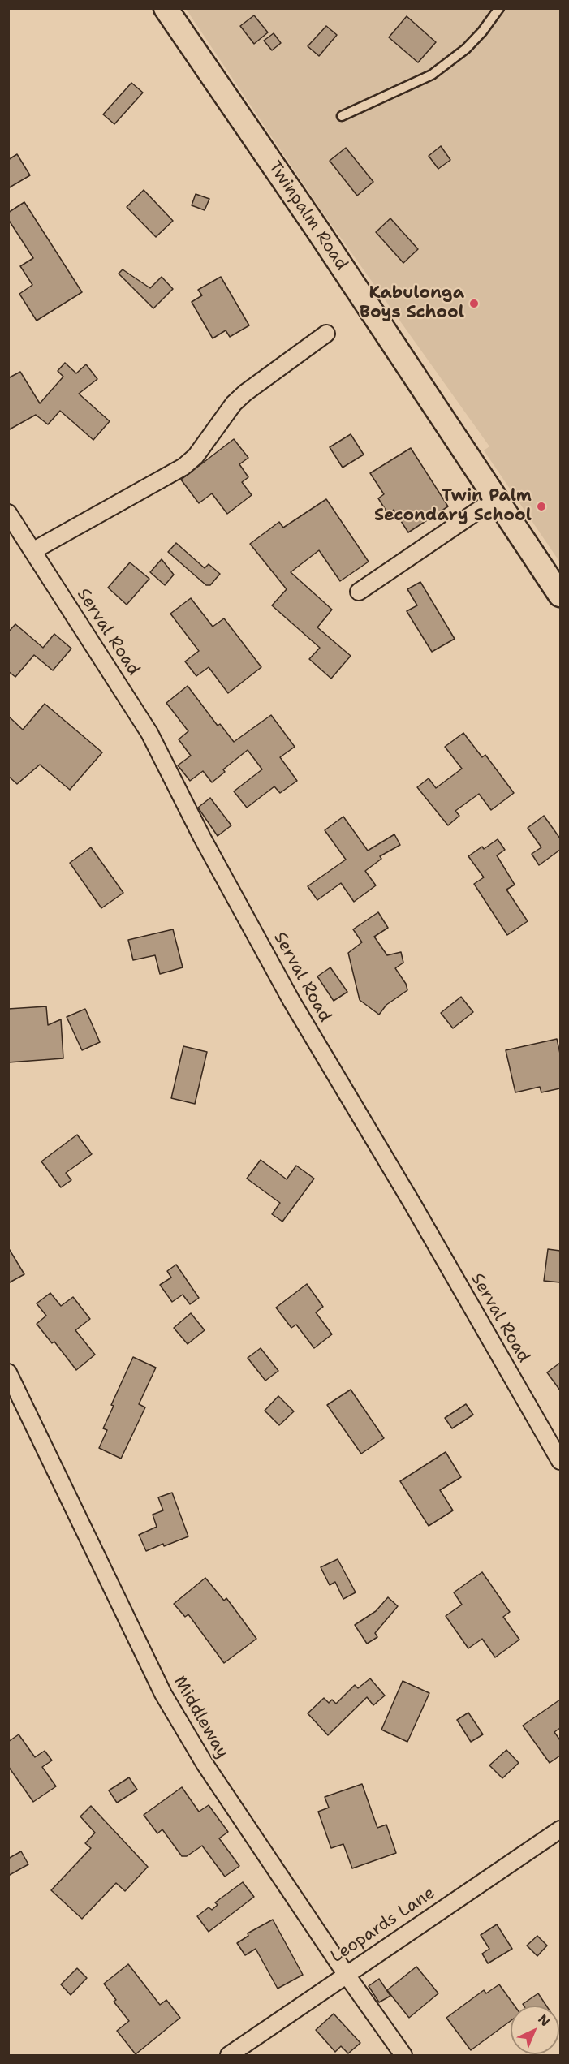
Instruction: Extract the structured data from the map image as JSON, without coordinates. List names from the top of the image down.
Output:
{
  "streets": {
    "main road": ["Twinpalm Road"],
    "street": ["Serval Road", "Middleway", "Leopards Lane"]
  },
  "crossings": [
    ["Middleway", "Leopards Lane"]
  ],
  "places": ["Kabulonga Boys School", "Twin Palm Secondary School"],
  "north": "top right"
}
